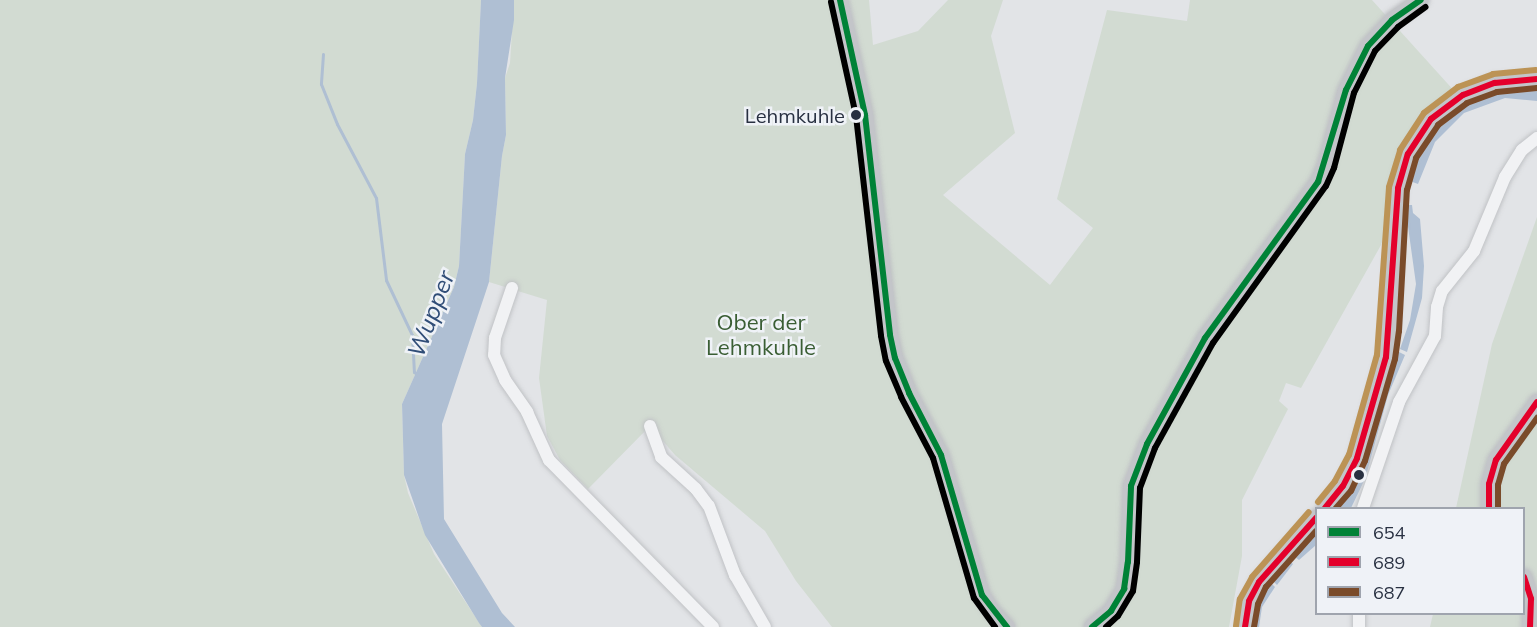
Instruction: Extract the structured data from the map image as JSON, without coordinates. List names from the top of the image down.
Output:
{
  "water": ["Wupper"],
  "parks": ["Ober der Lehmkuhle"],
  "places": ["Lehmkuhle"],
  "lines": ["transit line 654", "transit line 689", "transit line 687"],
  "legend": ["654", "689", "687"]
}
